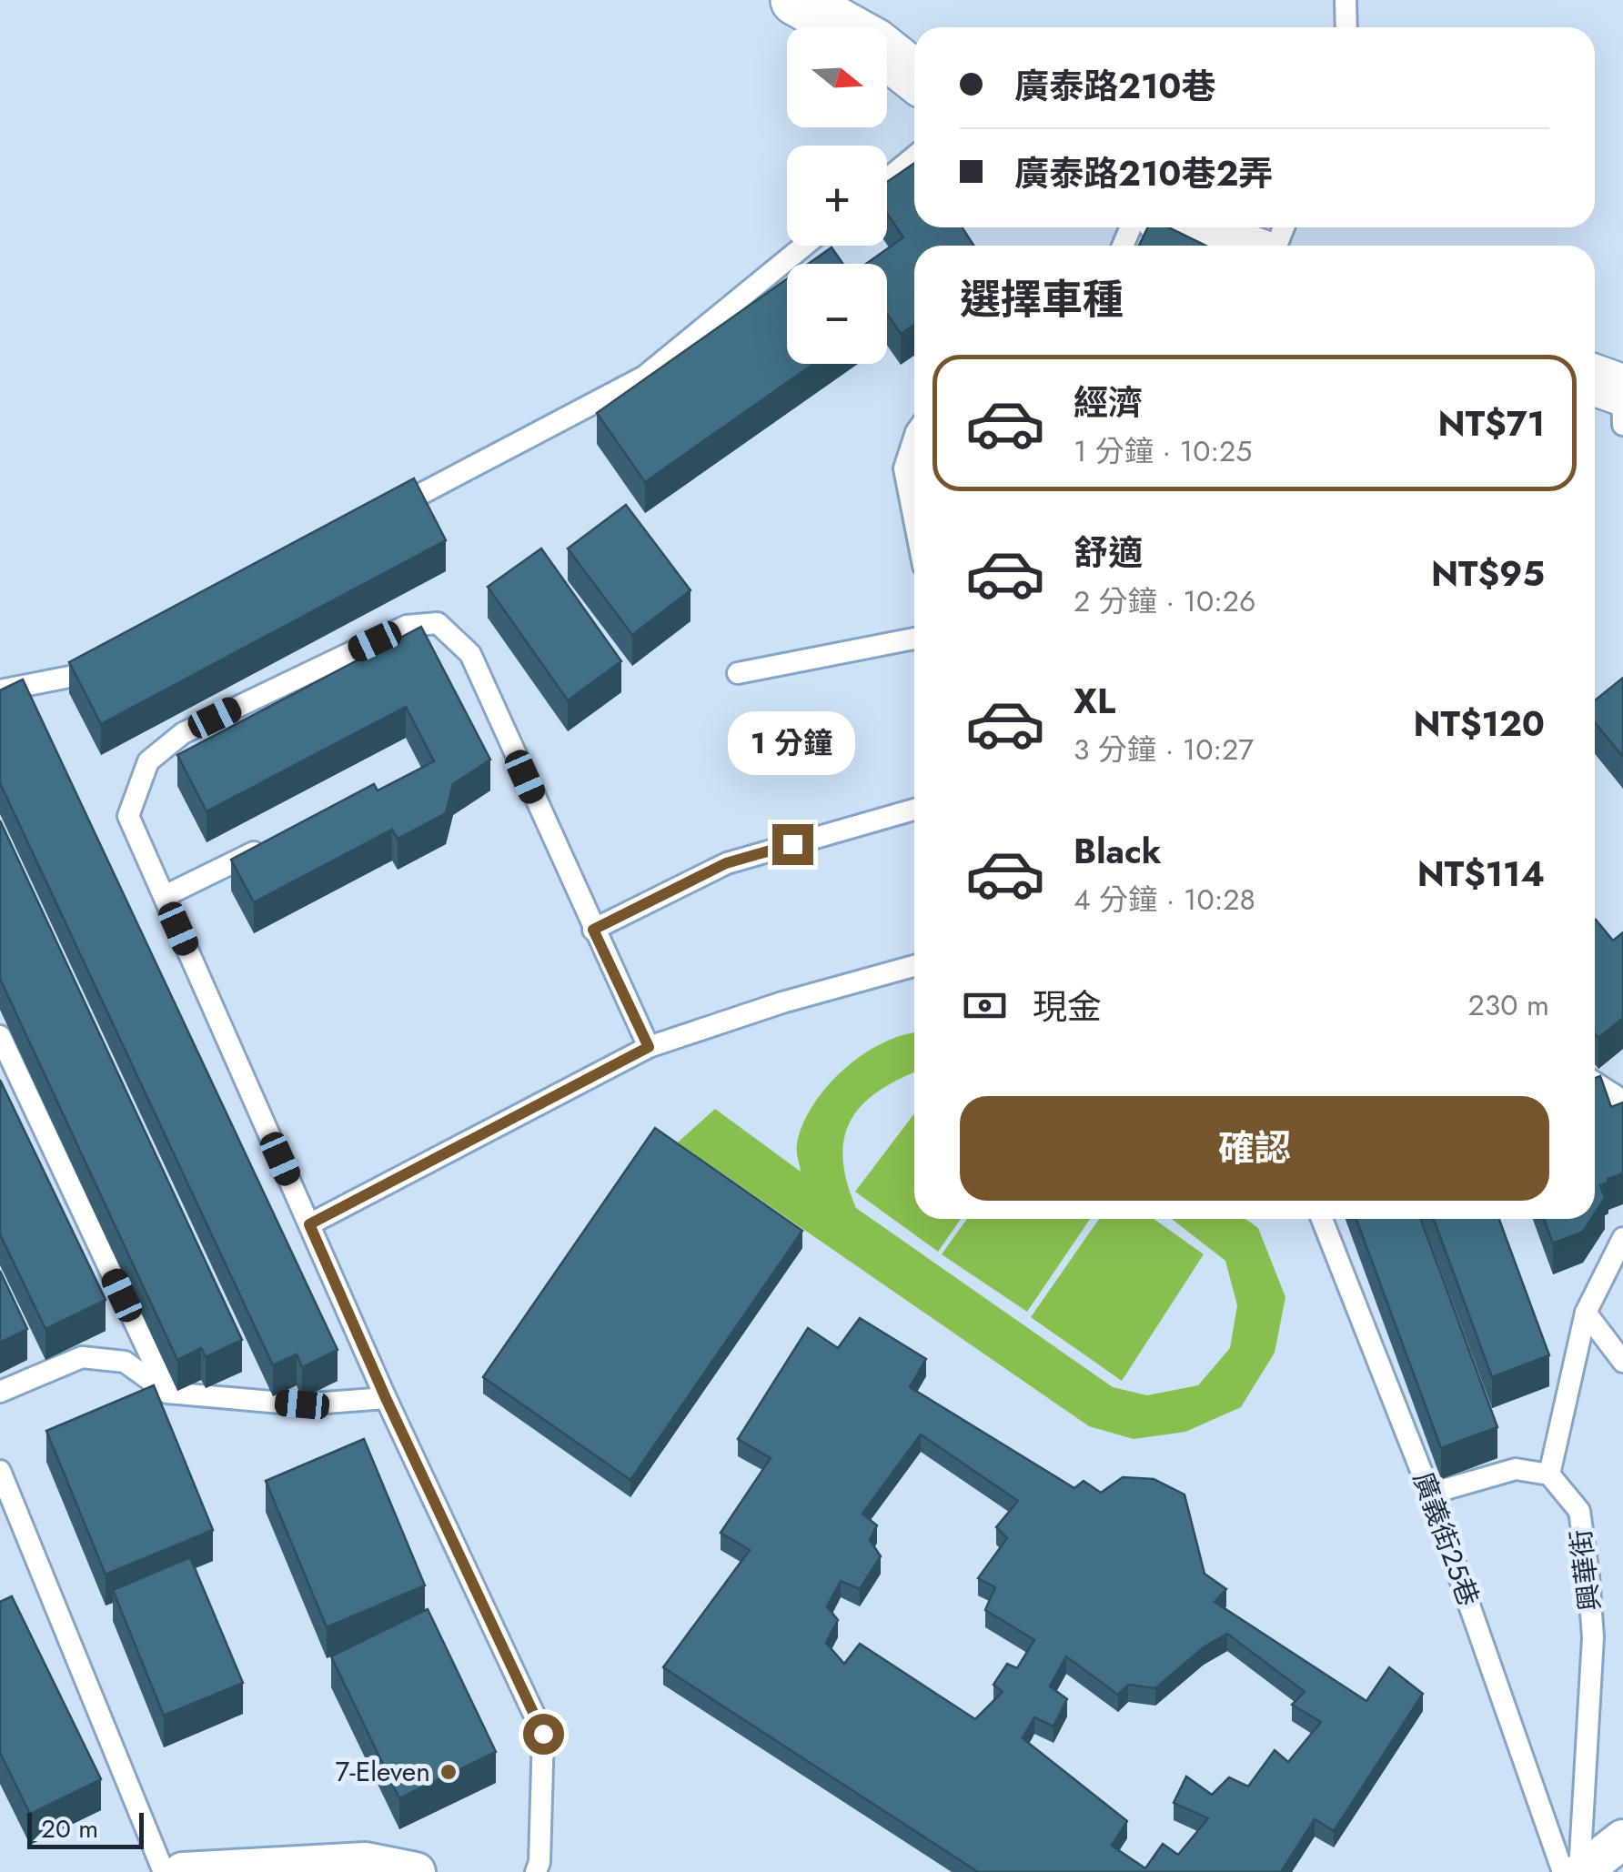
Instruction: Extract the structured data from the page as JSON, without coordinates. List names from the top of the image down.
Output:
{
  "streets": {
    "lane": ["廣義街25巷", "興華街"]
  },
  "places": ["7-Eleven"],
  "scale_bar": "20 m",
  "north": "right",
  "page": {
    "map_buttons": ["+", "−"],
    "banner": ["廣泰路210巷", "廣泰路210巷2弄"],
    "heading": "選擇車種",
    "list": [
      {
        "name": "經濟",
        "note": "1 分鐘 · 10:25",
        "value": "NT$71"
      },
      {
        "name": "舒適",
        "note": "2 分鐘 · 10:26",
        "value": "NT$95"
      },
      {
        "name": "XL",
        "note": "3 分鐘 · 10:27",
        "value": "NT$120"
      },
      {
        "name": "Black",
        "note": "4 分鐘 · 10:28",
        "value": "NT$114"
      }
    ],
    "bubble": "1 分鐘",
    "pay": ["現金", "230 m"],
    "buttons": "確認",
    "scale": "20 m"
  }
}
